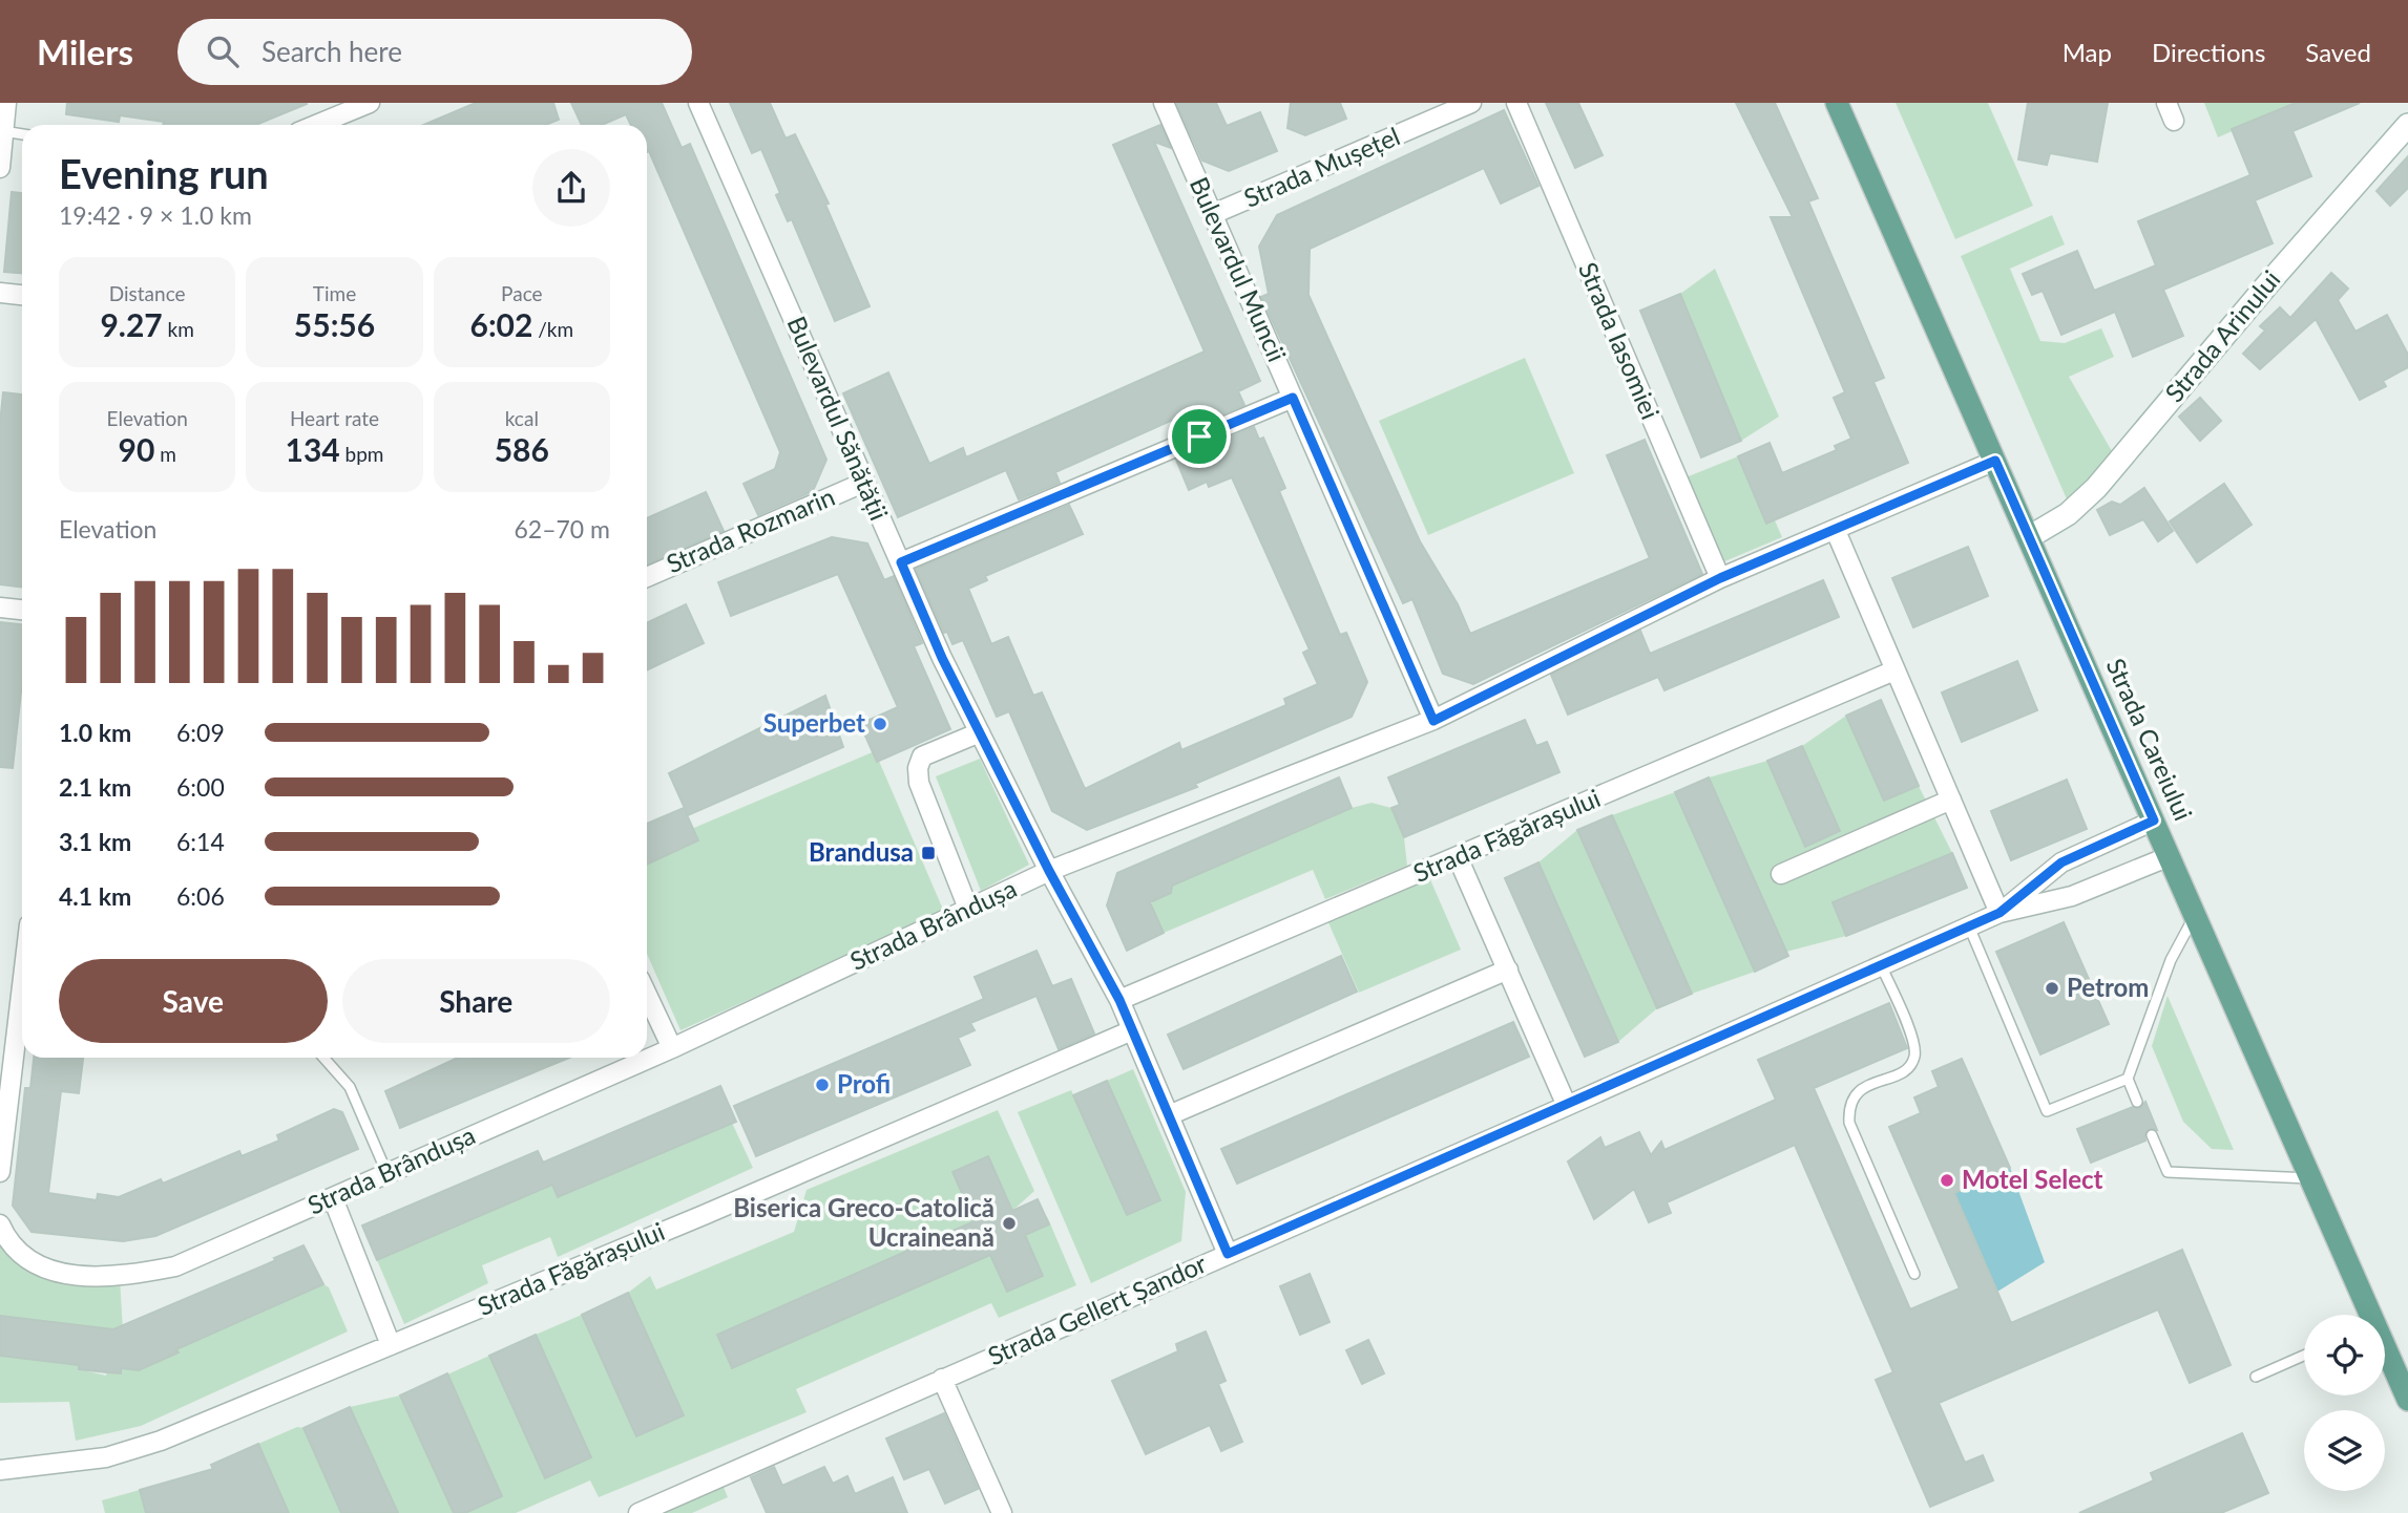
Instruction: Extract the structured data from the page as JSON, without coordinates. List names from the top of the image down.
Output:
{
  "streets": {
    "main road": ["Strada Careiului"],
    "street": [
      "Strada Mușețel",
      "Bulevardul Muncii",
      "Strada Arinului",
      "Strada Iasomiei",
      "Bulevardul Sănătății",
      "Strada Rozmarin",
      "Strada Făgărașului",
      "Strada Brândușa",
      "Strada Gellert Șandor"
    ]
  },
  "crossings": [
    ["Strada Mușețel", "Bulevardul Muncii"],
    ["Bulevardul Muncii", "Strada Brândușa"],
    ["Strada Arinului", "Strada Careiului"],
    ["Strada Iasomiei", "Strada Brândușa"],
    ["Bulevardul Sănătății", "Strada Rozmarin"],
    ["Bulevardul Sănătății", "Strada Făgărașului"],
    ["Bulevardul Sănătății", "Strada Brândușa"],
    ["Bulevardul Sănătății", "Strada Gellert Șandor"],
    ["Strada Careiului", "Strada Brândușa"],
    ["Strada Careiului", "Strada Gellert Șandor"]
  ],
  "places": {
    "other": [
      "Superbet",
      "Petrom",
      "Profi",
      "Motel Select",
      "Biserica Greco-Catolică Ucraineană"
    ],
    "transit": ["Brandusa"]
  },
  "page": {
    "header": "Milers",
    "search": "Search here",
    "nav": ["Map", "Directions", "Saved"],
    "heading": ["Evening run", "19:42 · 9 × 1.0 km"],
    "stats": [
      ["Distance", "9.27 km"],
      ["Time", "55:56"],
      ["Pace", "6:02 /km"],
      ["Elevation", "90 m"],
      ["Heart rate", "134 bpm"],
      ["kcal", "586"]
    ],
    "chart": ["Elevation", "62–70 m"],
    "list": [
      {
        "name": "1.0 km",
        "note": "6:09"
      },
      {
        "name": "2.1 km",
        "note": "6:00"
      },
      {
        "name": "3.1 km",
        "note": "6:14"
      },
      {
        "name": "4.1 km",
        "note": "6:06"
      }
    ],
    "buttons": ["Save", "Share"]
  }
}
